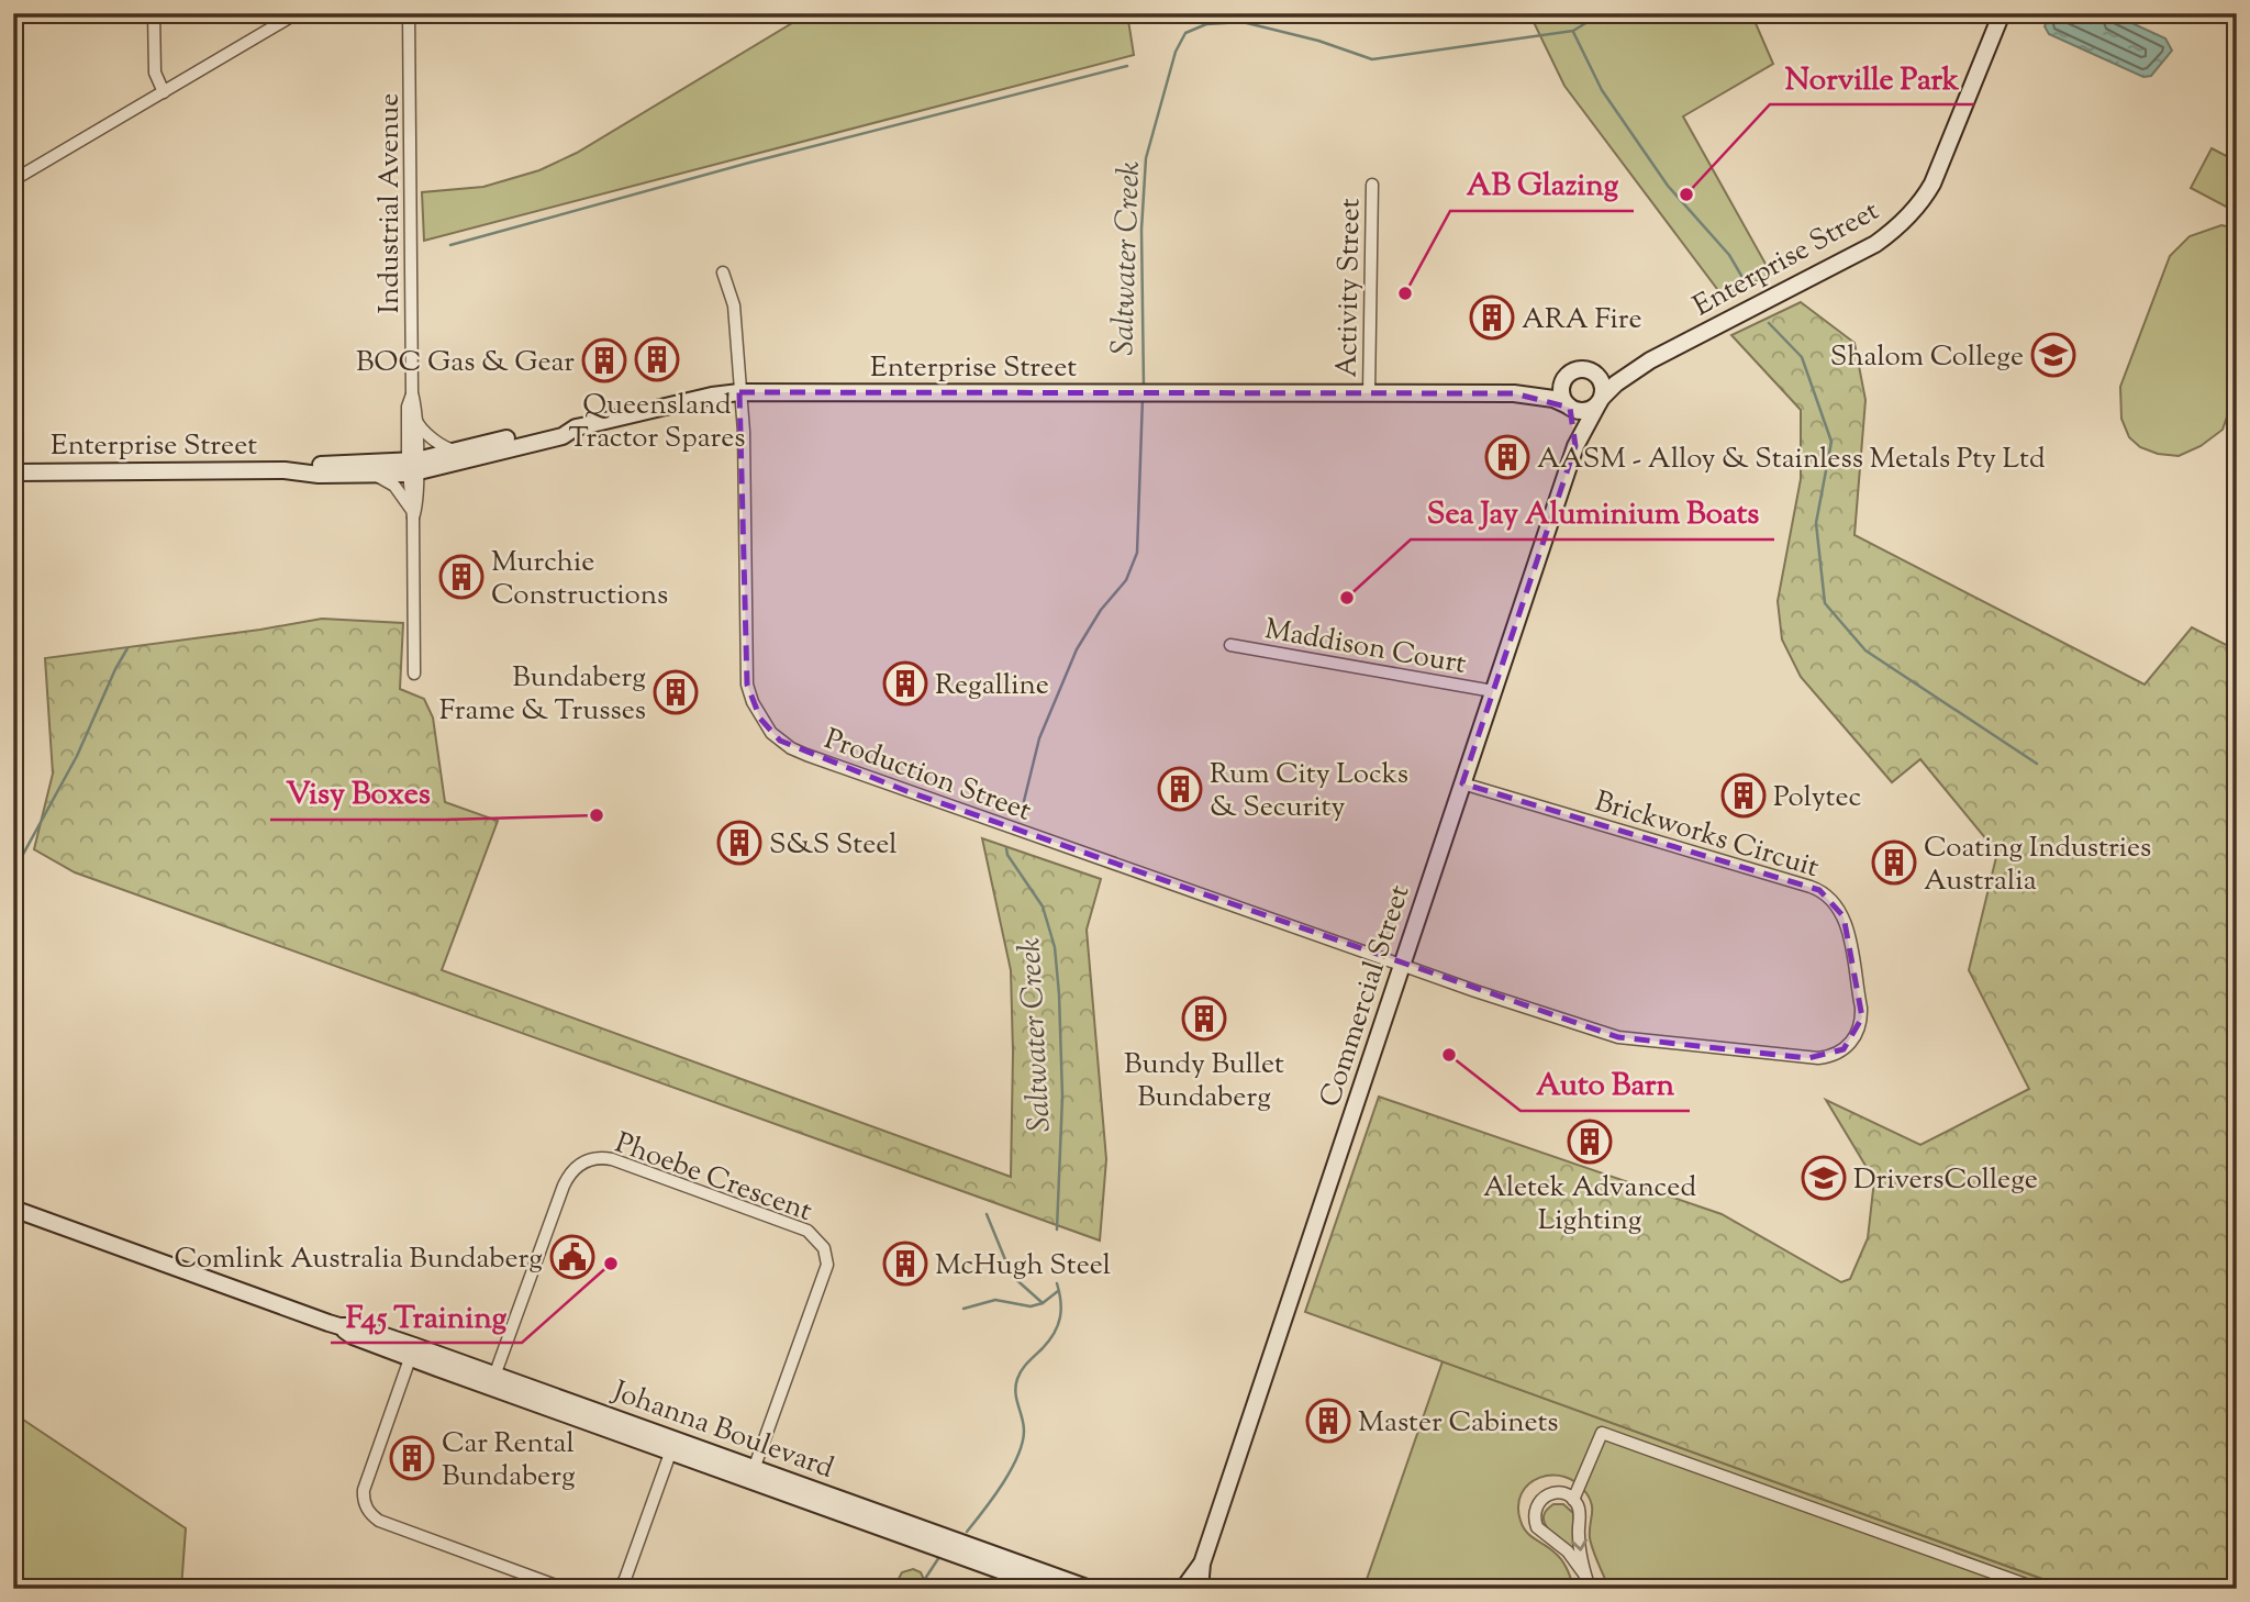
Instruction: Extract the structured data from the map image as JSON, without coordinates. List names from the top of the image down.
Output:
{
  "streets": {
    "street": [
      "Industrial Avenue",
      "Enterprise Street",
      "Activity Street",
      "Maddison Court",
      "Production Street",
      "Brickworks Circuit",
      "Commercial Street",
      "Phoebe Crescent",
      "Johanna Boulevard"
    ]
  },
  "crossings": [
    ["Industrial Avenue", "Enterprise Street"],
    ["Enterprise Street", "Activity Street"],
    ["Enterprise Street", "Production Street"],
    ["Enterprise Street", "Commercial Street"],
    ["Maddison Court", "Commercial Street"],
    ["Production Street", "Brickworks Circuit"],
    ["Production Street", "Commercial Street"],
    ["Brickworks Circuit", "Commercial Street"],
    ["Phoebe Crescent", "Johanna Boulevard"]
  ],
  "water": ["Saltwater Creek"],
  "places": {
    "other": [
      "Norville Park",
      "AB Glazing",
      "Sea Jay Aluminium Boats",
      "Visy Boxes",
      "Auto Barn",
      "F45 Training"
    ],
    "building": [
      "ARA Fire",
      "Queensland Tractor Spares",
      "BOC Gas & Gear",
      "AASM - Alloy & Stainless Metals Pty Ltd",
      "Murchie Constructions",
      "Regalline",
      "Bundaberg Frame & Trusses",
      "Rum City Locks & Security",
      "Polytec",
      "S&S Steel",
      "Coating Industries Australia",
      "Bundy Bullet Bundaberg",
      "Aletek Advanced Lighting",
      "McHugh Steel",
      "Master Cabinets",
      "Car Rental Bundaberg"
    ],
    "school or university": ["Shalom College", "DriversCollege"],
    "public building": ["Comlink Australia Bundaberg"]
  }
}
